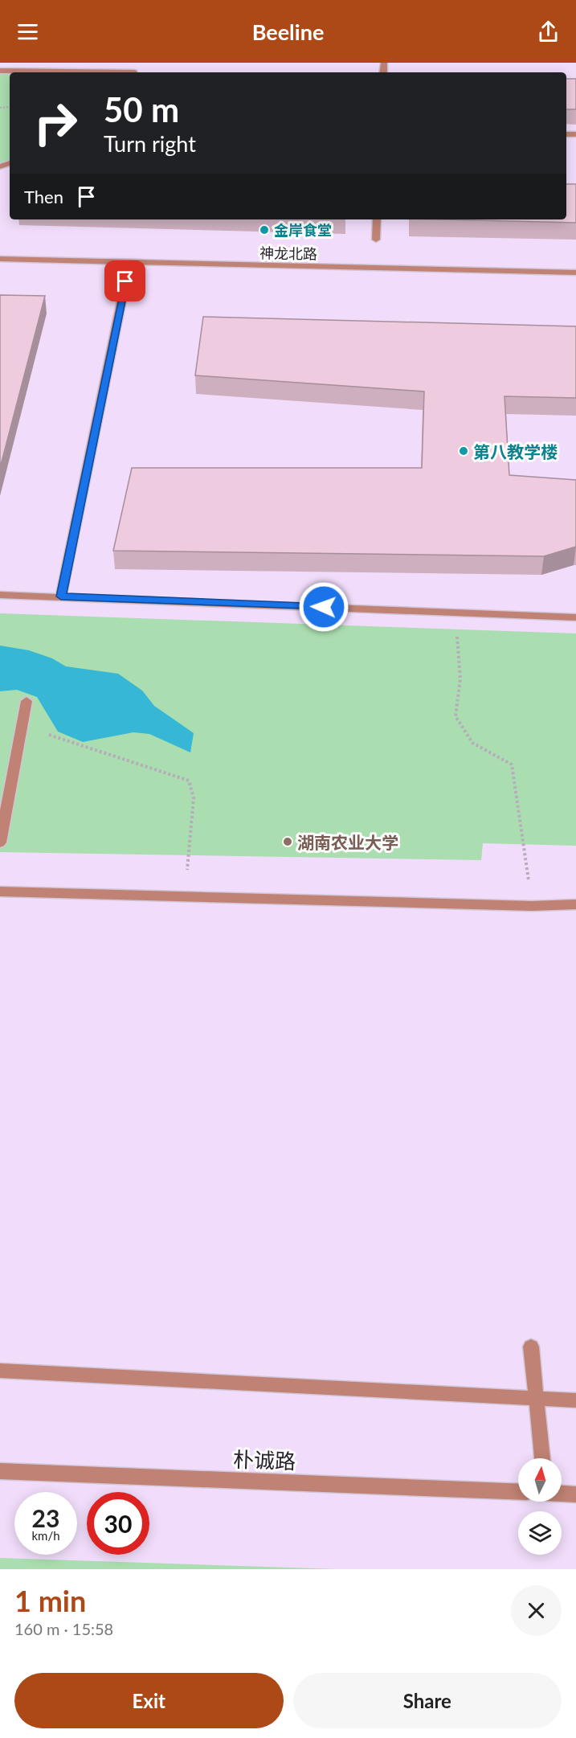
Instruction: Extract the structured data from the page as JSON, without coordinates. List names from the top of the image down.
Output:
{
  "streets": {
    "street": ["神龙北路", "朴诚路"]
  },
  "places": ["金岸食堂", "第八教学楼", "湖南农业大学"],
  "north": "top",
  "page": {
    "header": "Beeline",
    "turn": ["50 m", "Turn right"],
    "then": "Then",
    "speed": "23 km/h",
    "limit": "30",
    "heading": ["1 min", "160 m · 15:58"],
    "buttons": ["Exit", "Share"]
  }
}
